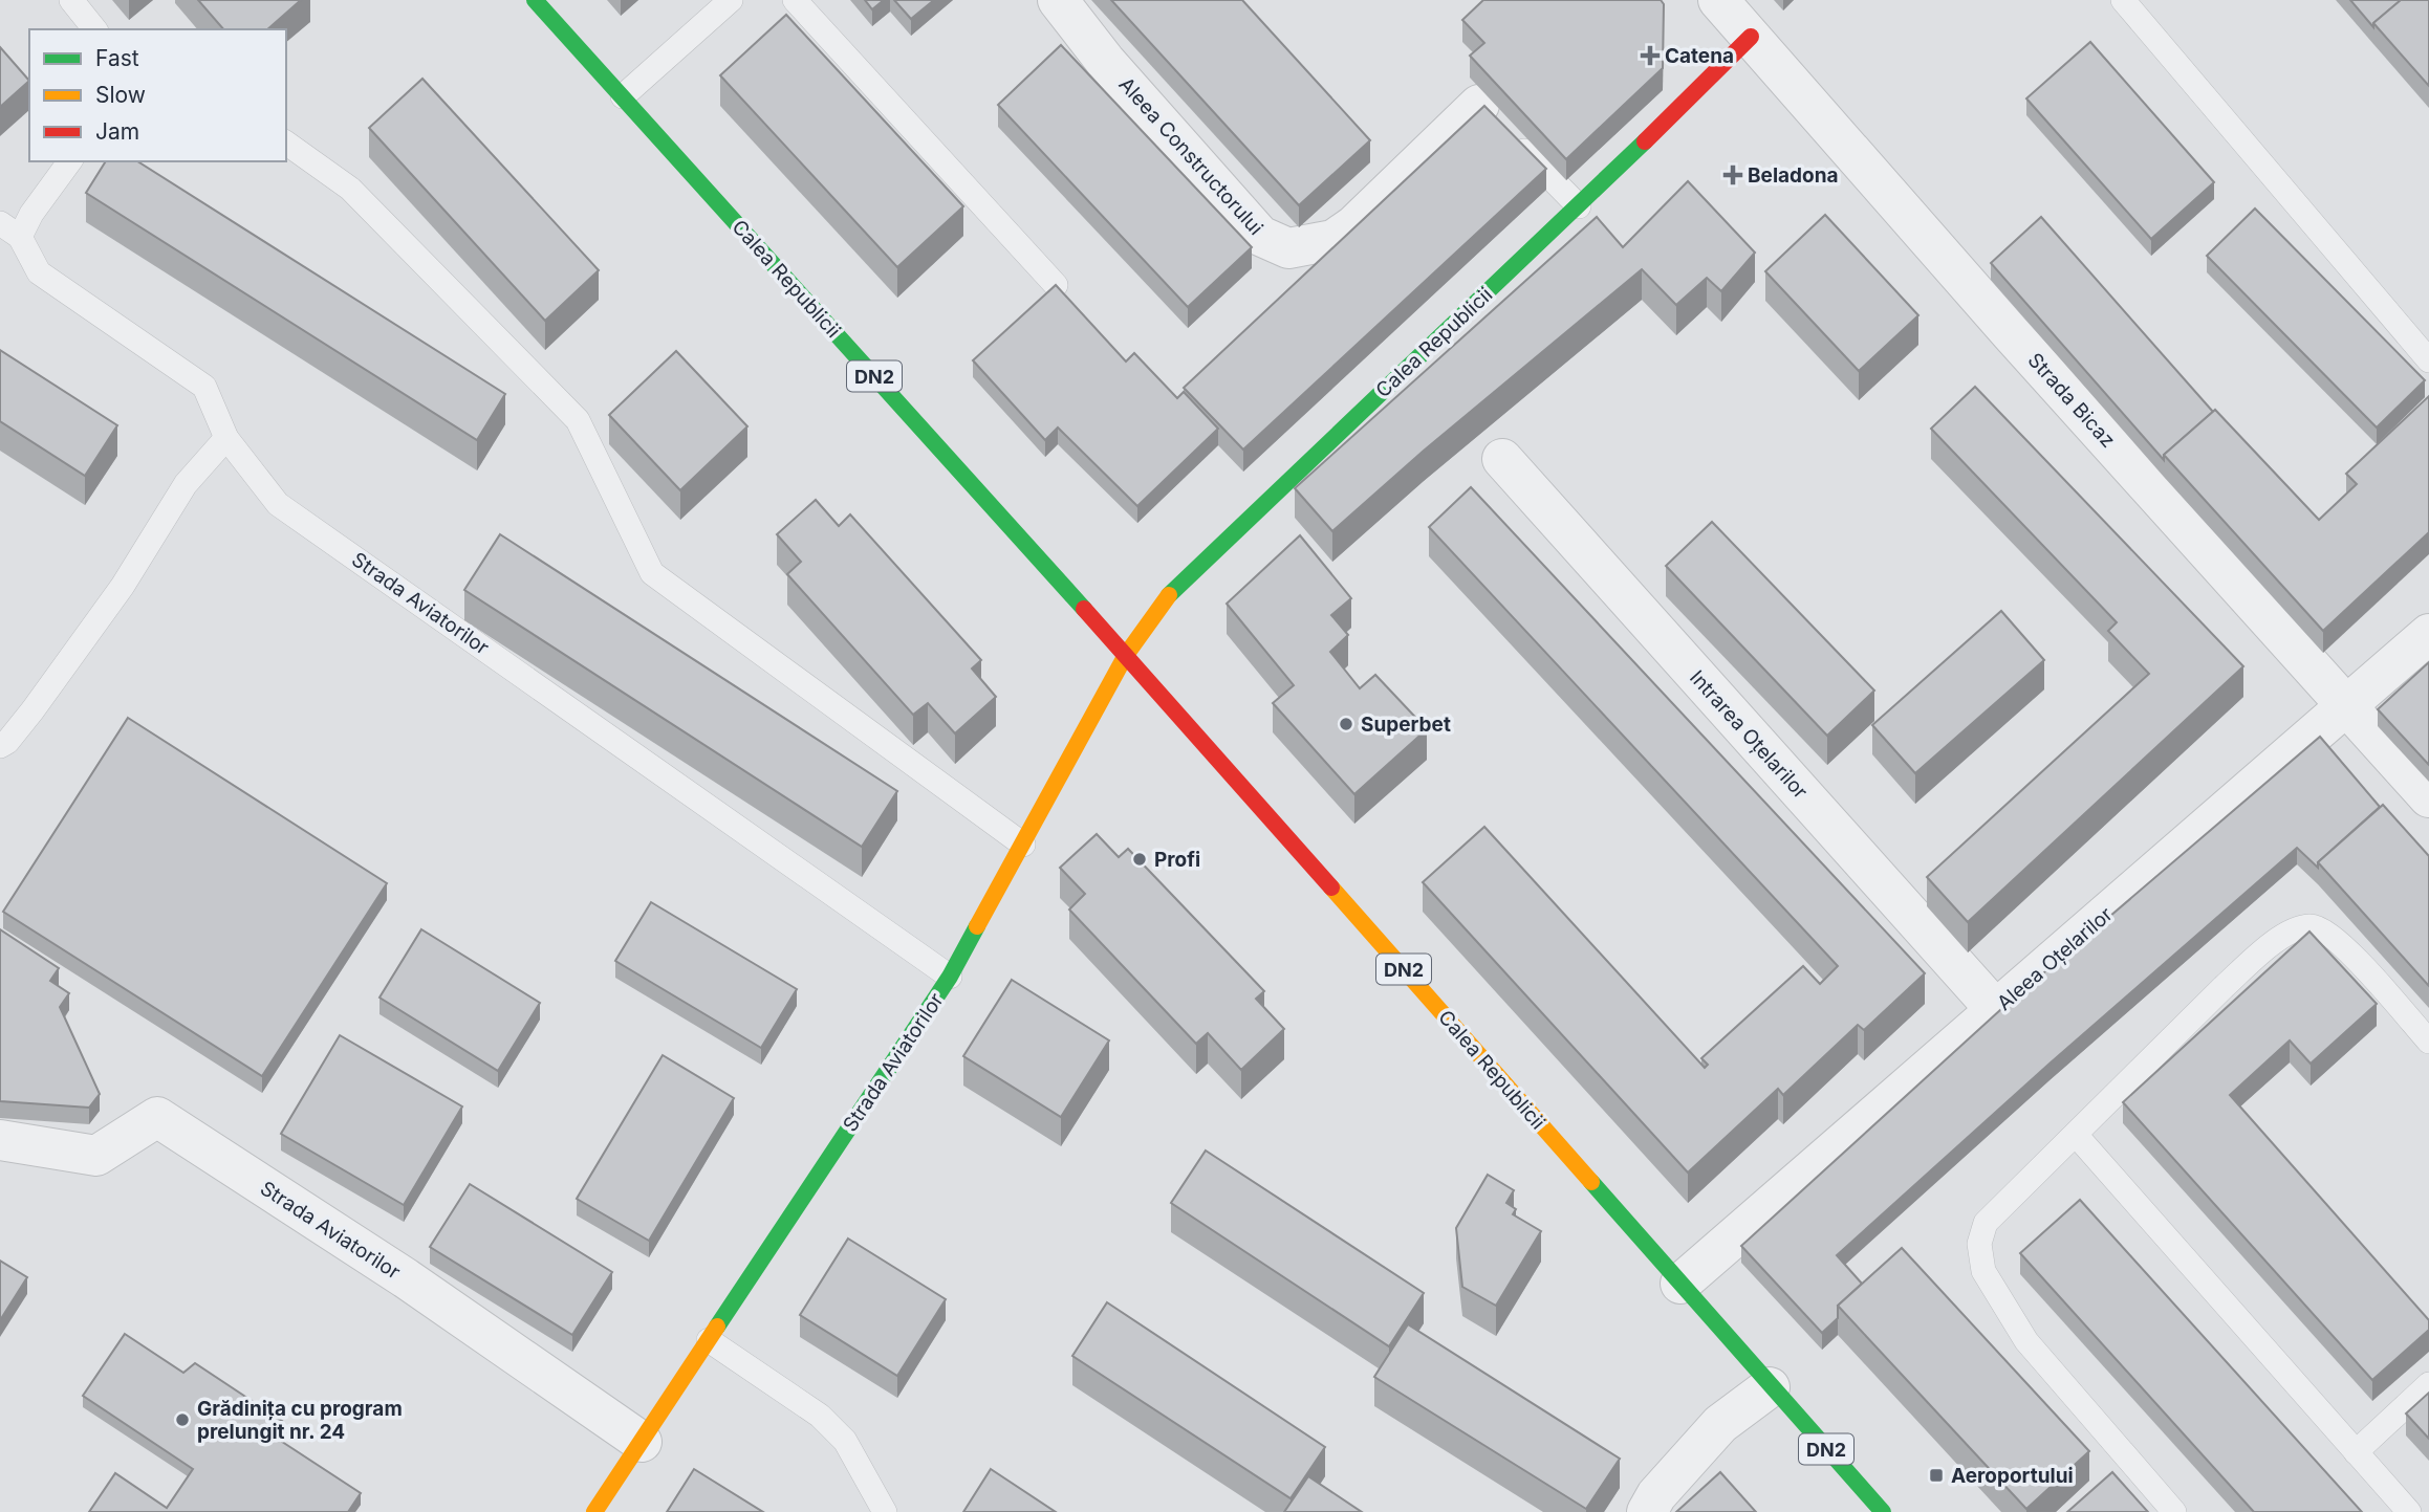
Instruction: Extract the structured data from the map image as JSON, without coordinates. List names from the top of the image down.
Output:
{
  "streets": {
    "main road": ["Calea Republicii", "DN2", "Strada Aviatorilor"],
    "street": [
      "Aleea Constructorului",
      "Strada Bicaz",
      "Intrarea Oțelarilor",
      "Aleea Oțelarilor"
    ]
  },
  "crossings": [
    ["Calea Republicii", "Strada Bicaz"],
    ["Calea Republicii", "Strada Aviatorilor"],
    ["Calea Republicii", "Aleea Oțelarilor"],
    ["Strada Bicaz", "Aleea Oțelarilor"],
    ["Intrarea Oțelarilor", "Aleea Oțelarilor"]
  ],
  "places": {
    "health": ["Catena", "Beladona"],
    "other": ["Superbet", "Profi", "Grădinița cu program prelungit nr. 24"],
    "transit": ["Aeroportului"]
  },
  "legend": ["Fast", "Slow", "Jam"]
}
